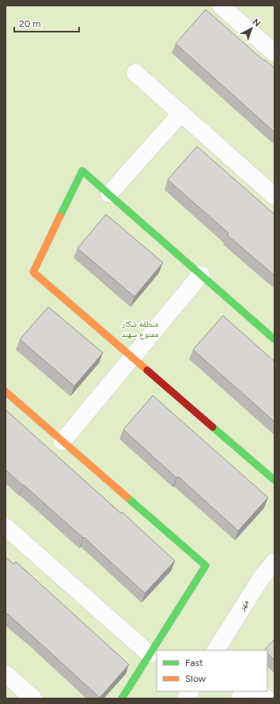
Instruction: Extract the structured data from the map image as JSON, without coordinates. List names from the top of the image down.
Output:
{
  "streets": {
    "street": ["مهر"]
  },
  "parks": ["منطقه شکار ممنوع سهند"],
  "legend": ["Fast", "Slow"],
  "scale_bar": "20 m",
  "north": "top right"
}
